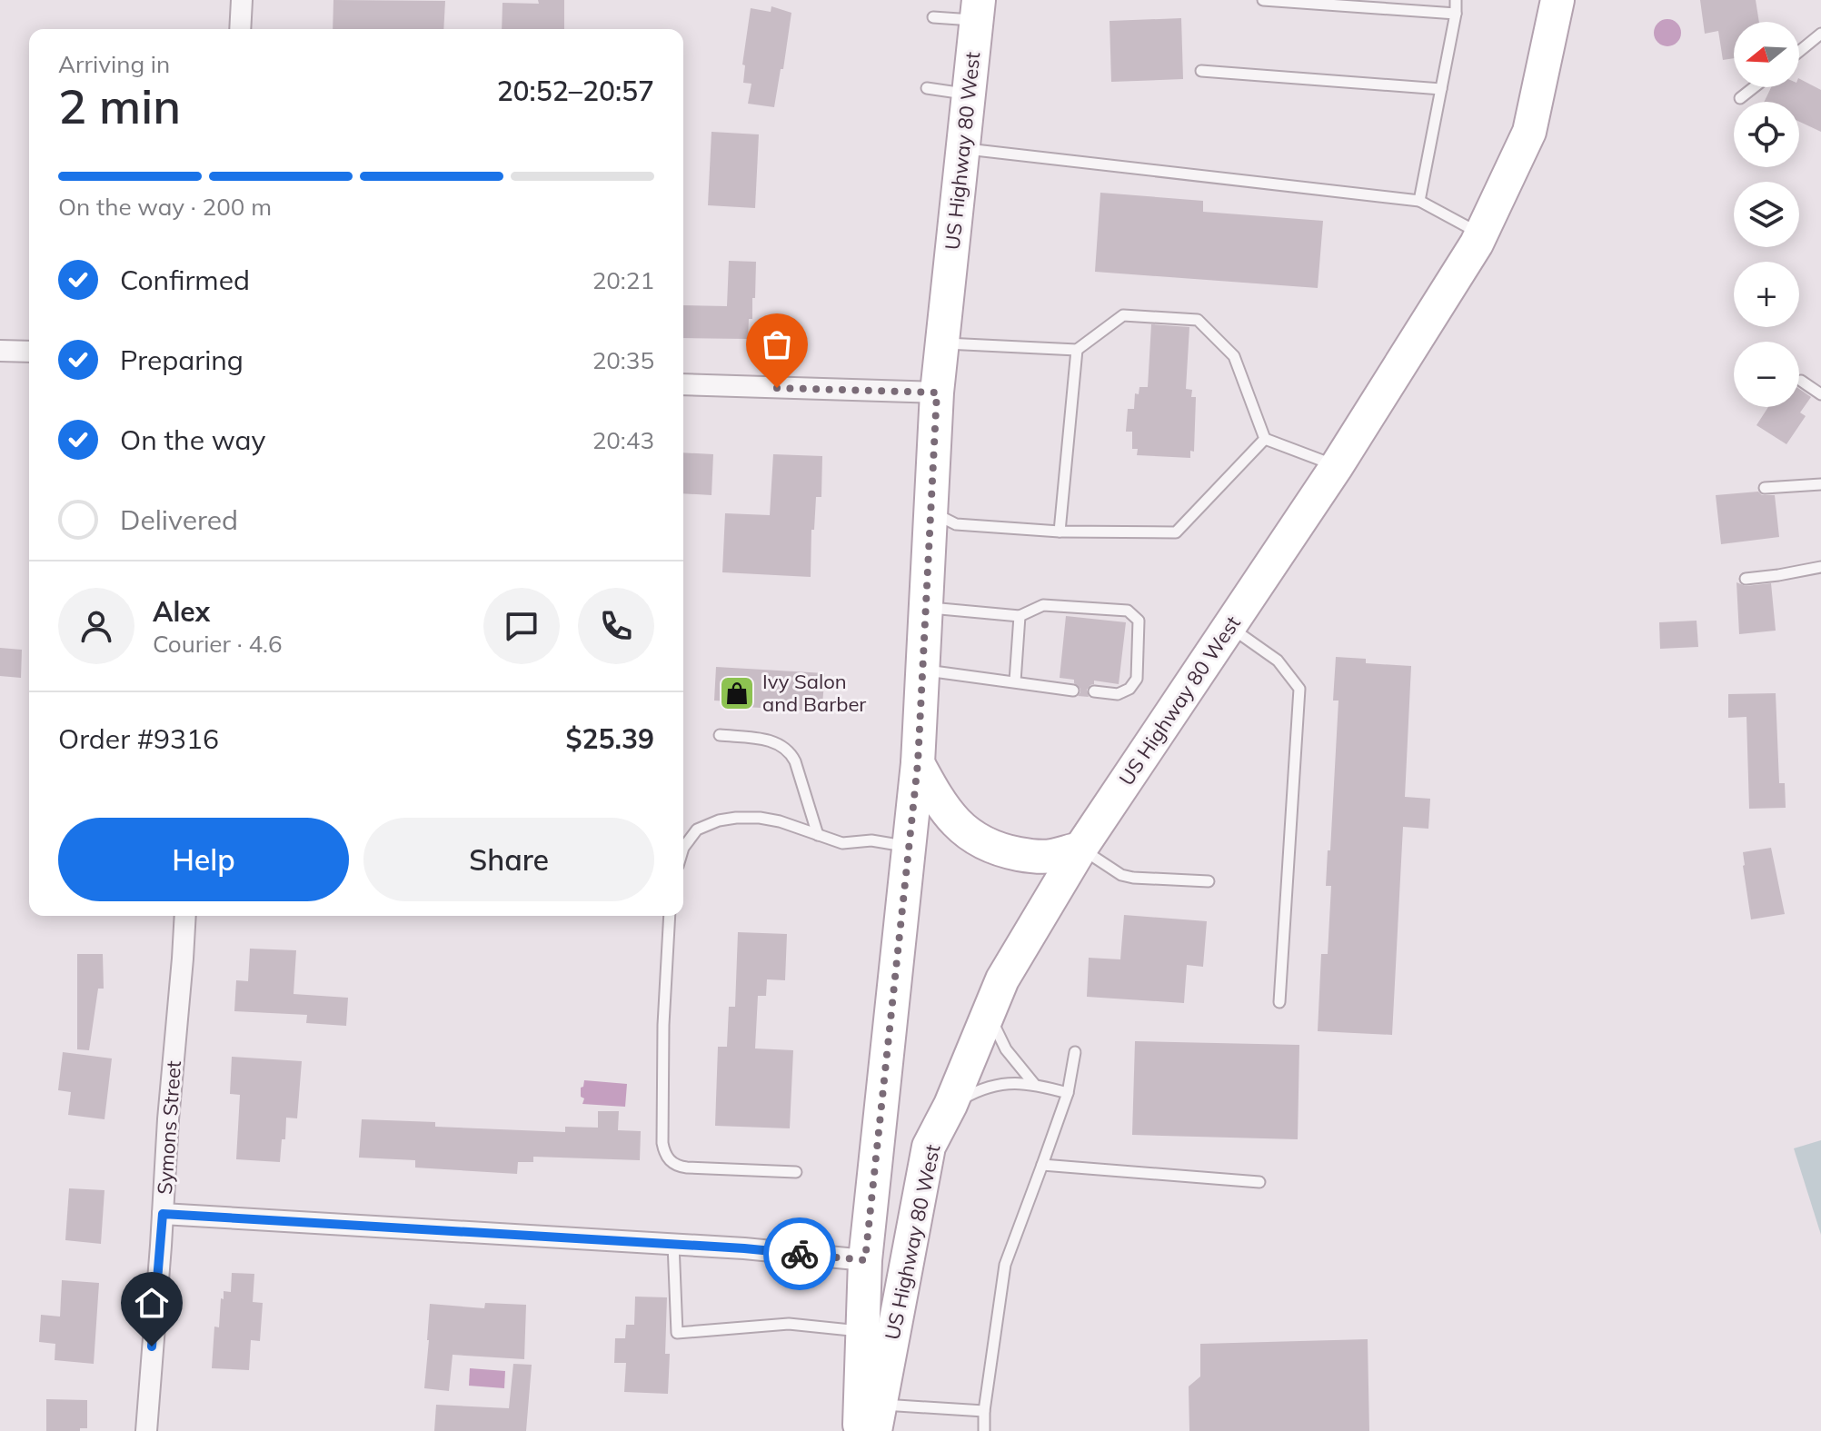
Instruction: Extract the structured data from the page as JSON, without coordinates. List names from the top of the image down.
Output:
{
  "streets": {
    "main road": ["US Highway 80 West"],
    "street": ["Symons Street"]
  },
  "places": {
    "shop": ["Ivy Salon and Barber"]
  },
  "north": "left",
  "page": {
    "map_buttons": ["+", "−"],
    "heading": ["2 min", "Arriving in", "20:52–20:57"],
    "panel": [
      "Alex",
      "Courier · 4.6",
      "Order #9316",
      "$25.39"
    ],
    "bar": "On the way · 200 m",
    "list": [
      ["Confirmed", "20:21"],
      ["Preparing", "20:35"],
      ["On the way", "20:43"],
      "Delivered"
    ],
    "buttons": ["Help", "Share"]
  }
}
